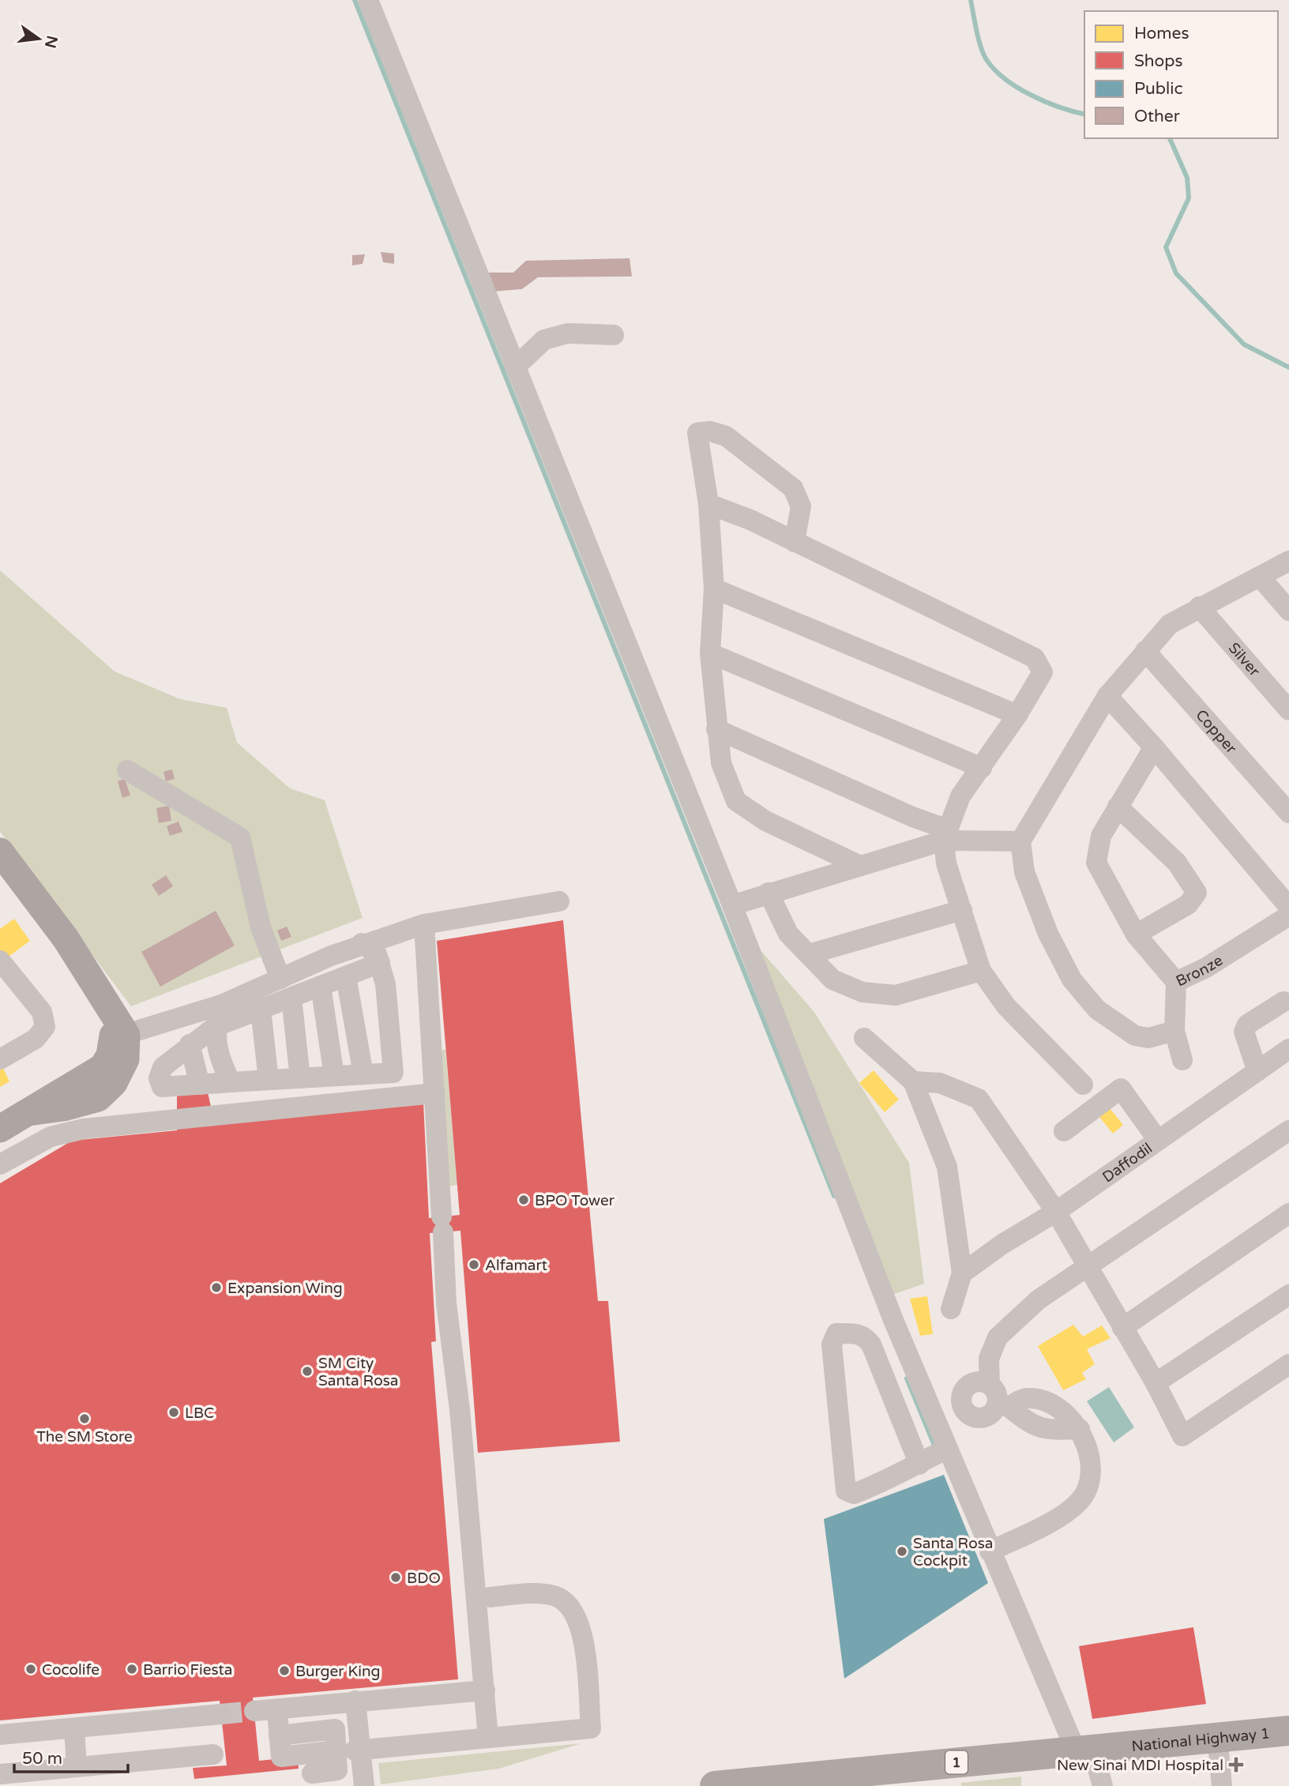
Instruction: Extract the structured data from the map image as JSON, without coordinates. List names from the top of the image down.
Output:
{
  "streets": {
    "highway": ["National Highway 1", "1"],
    "street": [
      "Silver",
      "Copper",
      "Bronze",
      "Daffodil"
    ]
  },
  "places": {
    "other": [
      "BPO Tower",
      "Alfamart",
      "Expansion Wing",
      "SM City Santa Rosa",
      "LBC",
      "The SM Store",
      "Santa Rosa Cockpit",
      "BDO",
      "Cocolife",
      "Barrio Fiesta",
      "Burger King"
    ],
    "health": ["New Sinai MDI Hospital"]
  },
  "legend": [
    "Homes",
    "Shops",
    "Public",
    "Other"
  ],
  "scale_bar": "50 m",
  "north": "right"
}
